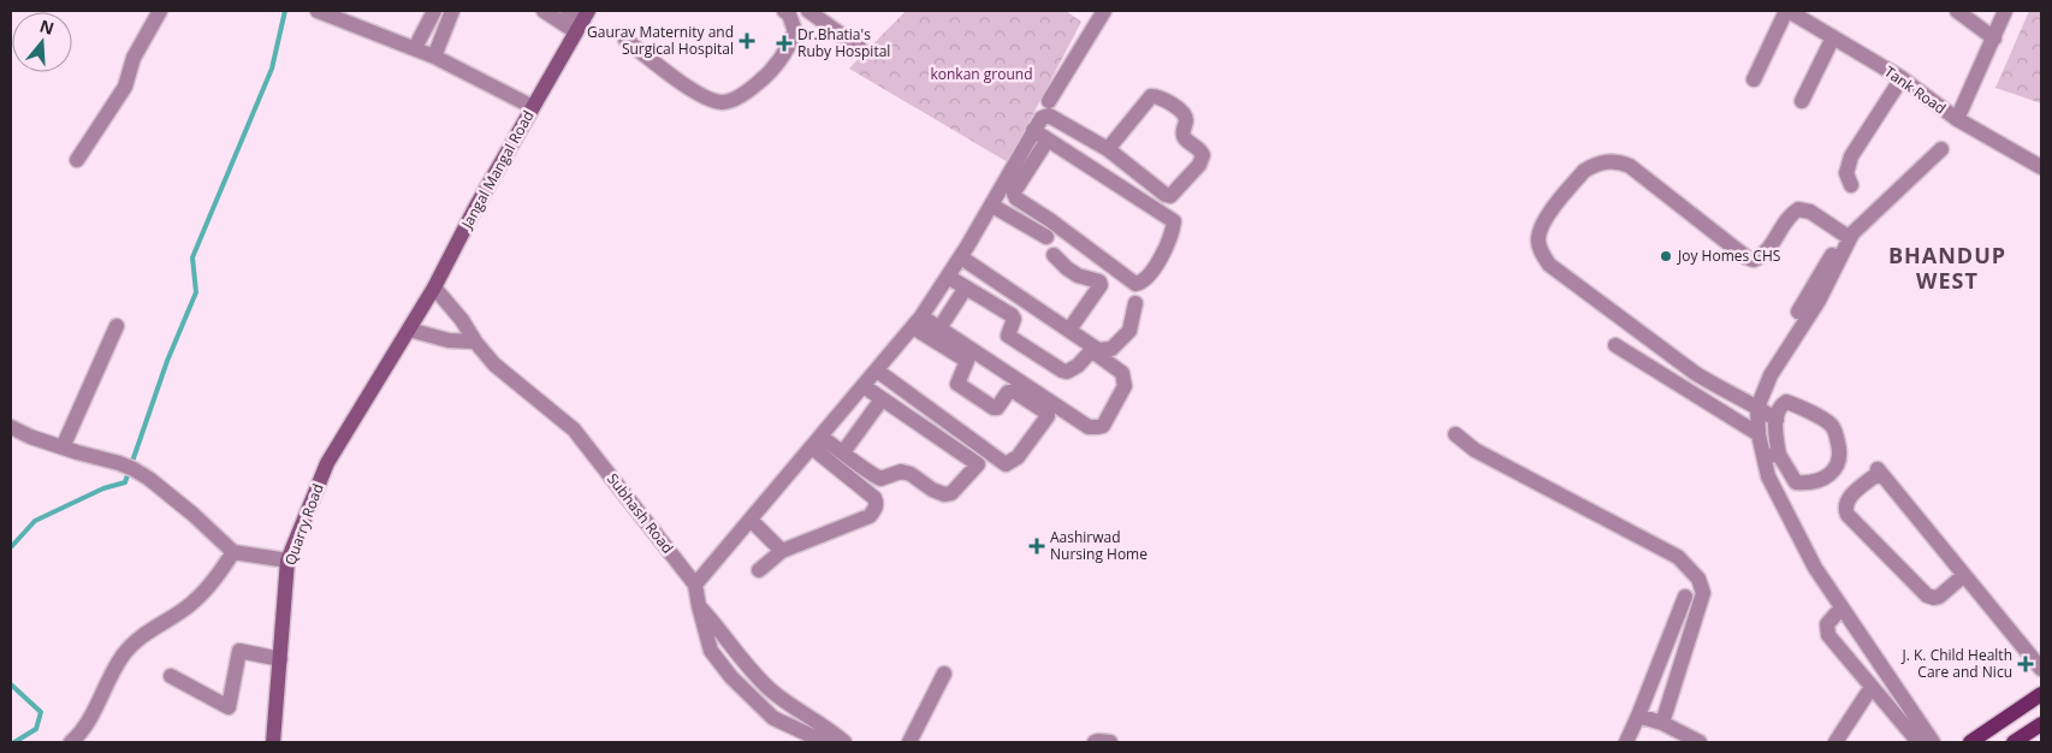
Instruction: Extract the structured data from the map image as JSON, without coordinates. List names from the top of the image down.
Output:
{
  "streets": {
    "main road": ["Jangal Mangal Road", "Quarry Road"],
    "street": ["Tank Road", "Subhash Road"]
  },
  "crossings": [
    ["Jangal Mangal Road", "Subhash Road"],
    ["Jangal Mangal Road", "Quarry Road"]
  ],
  "districts": ["BHANDUP WEST"],
  "parks": ["konkan ground"],
  "places": {
    "health": [
      "Gaurav Maternity and Surgical Hospital",
      "Dr.Bhatia's Ruby Hospital",
      "Aashirwad Nursing Home",
      "J. K. Child Health Care and Nicu"
    ],
    "other": ["Joy Homes CHS"]
  },
  "north": "top"
}
